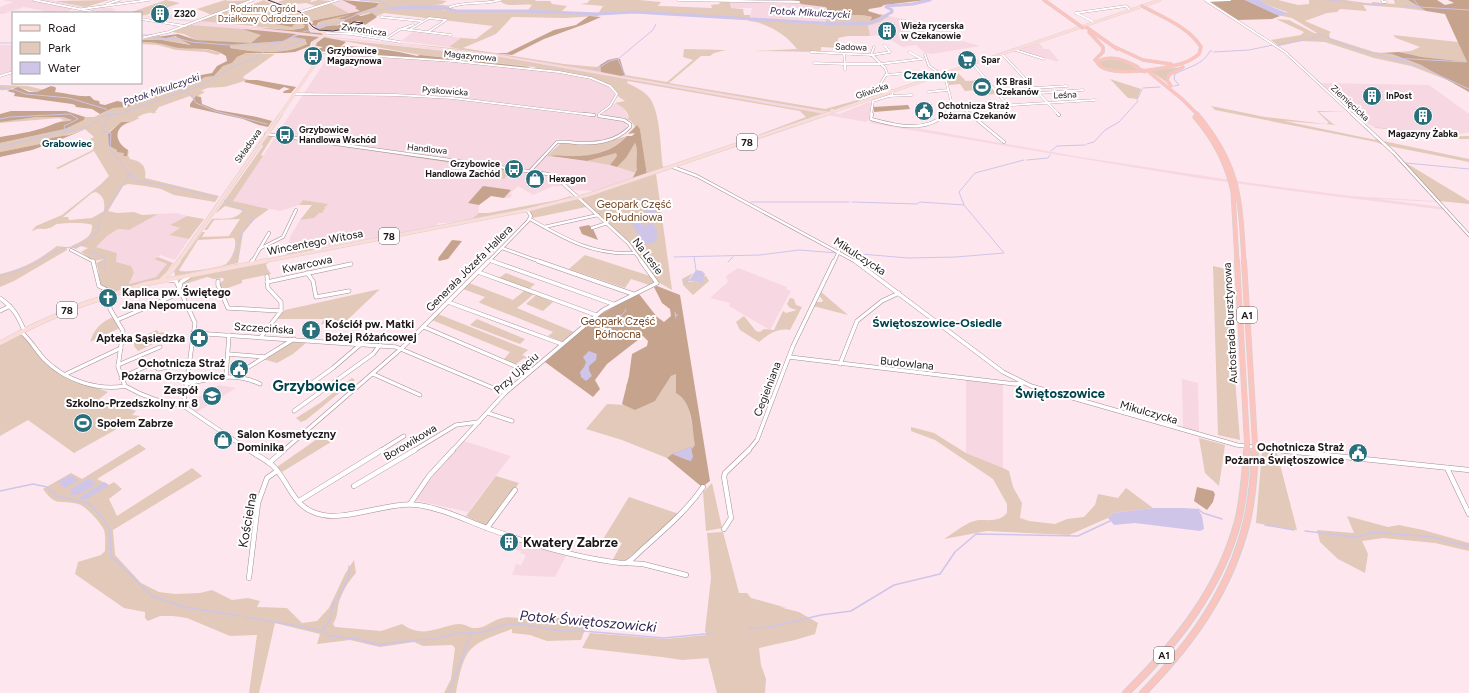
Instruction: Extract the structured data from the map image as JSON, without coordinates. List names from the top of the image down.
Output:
{
  "streets": {
    "highway": ["A1", "Autostrada Bursztynowa"],
    "main road": [
      "Gliwicka",
      "78",
      "Składowa",
      "Wincentego Witosa"
    ],
    "street": [
      "Zwrotnicza",
      "Sadowa",
      "Magazynowa",
      "Pyskowicka",
      "Leśna",
      "Ziemięcicka",
      "Handlowa",
      "Na Lesie",
      "Mikulczycka",
      "Kwarcowa",
      "Generała Józefa Hallera",
      "Szczecińska",
      "Budowlana",
      "Przy Ujęciu",
      "Cegielniana",
      "Borowikowa",
      "Kościelna"
    ]
  },
  "crossings": [
    ["Zwrotnicza", "Składowa"],
    ["Magazynowa", "Pyskowicka"],
    ["Magazynowa", "Składowa"],
    ["Pyskowicka", "Składowa"],
    ["Gliwicka", "78"],
    ["Gliwicka", "Wincentego Witosa"],
    ["Gliwicka", "Mikulczycka"],
    ["Składowa", "Handlowa"],
    ["Składowa", "Wincentego Witosa"],
    ["Handlowa", "Wincentego Witosa"],
    ["Handlowa", "Na Lesie"],
    ["Wincentego Witosa", "Na Lesie"],
    ["Na Lesie", "Przy Ujęciu"],
    ["Mikulczycka", "Budowlana"],
    ["Mikulczycka", "Cegielniana"],
    ["Generała Józefa Hallera", "Szczecińska"],
    ["Szczecińska", "Przy Ujęciu"],
    ["Budowlana", "Cegielniana"],
    ["Przy Ujęciu", "Borowikowa"]
  ],
  "districts": [
    "Czekanów",
    "Grabowiec",
    "Świętoszowice-Osiedle",
    "Grzybowice",
    "Świętoszowice"
  ],
  "water": ["Potok Mikulczycki", "Potok Świętoszowicki"],
  "parks": ["Rodzinny Ogród Działkowy Odrodzenie", "Geopark Część Południowa", "Geopark Część Północna"],
  "places": {
    "building": [
      "Z320",
      "Wieża rycerska w Czekanowie",
      "InPost",
      "Magazyny Żabka",
      "Kwatery Zabrze"
    ],
    "bus stop": ["Grzybowice Magazynowa", "Grzybowice Handlowa Wschód", "Grzybowice Handlowa Zachód"],
    "supermarket": ["Spar"],
    "sports": ["KS Brasil Czekanów", "Społem Zabrze"],
    "public building": ["Ochotnicza Straż Pożarna Czekanów", "Ochotnicza Straż Pożarna Grzybowice", "Ochotnicza Straż Pożarna Świętoszowice"],
    "shop": ["Hexagon", "Salon Kosmetyczny Dominika"],
    "church": ["Kaplica pw. Świętego Jana Nepomucena", "Kościół pw. Matki Bożej Różańcowej"],
    "pharmacy": ["Apteka Sąsiedzka"],
    "school or university": ["Zespół Szkolno-Przedszkolny nr 8"]
  },
  "legend": ["Road", "Park", "Water"]
}
